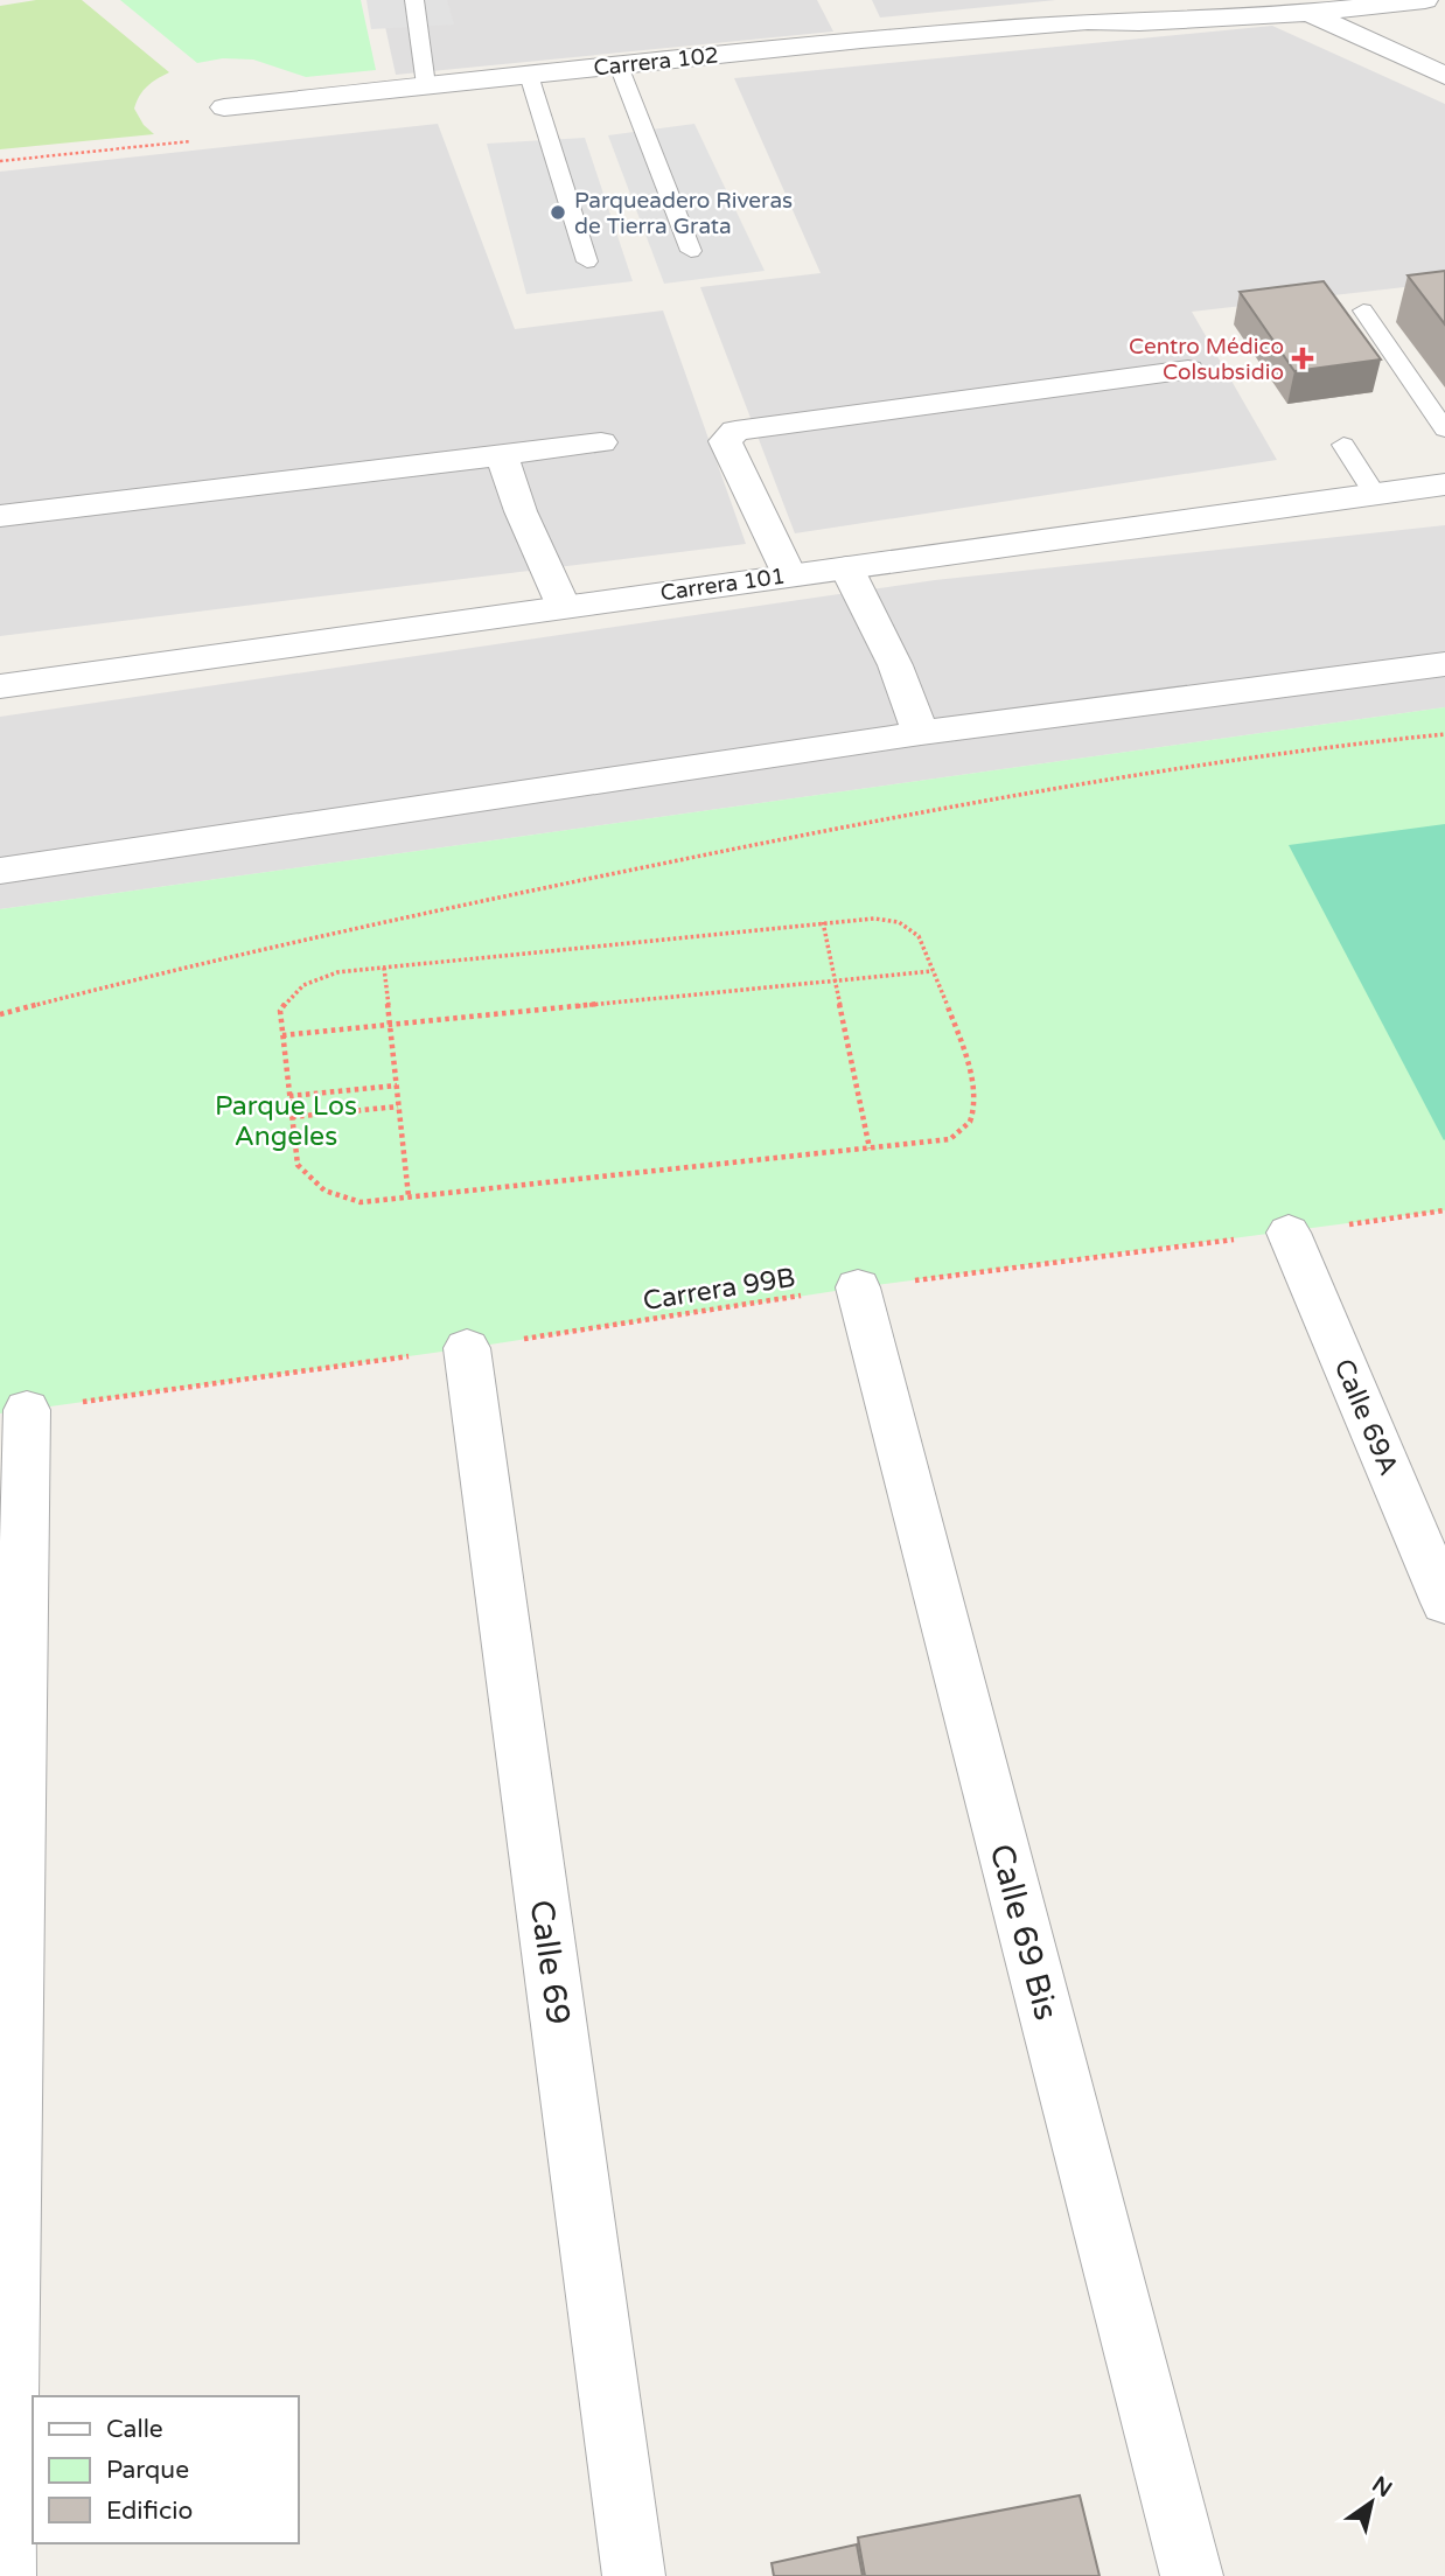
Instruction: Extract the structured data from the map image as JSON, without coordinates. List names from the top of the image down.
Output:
{
  "streets": {
    "street": [
      "Carrera 102",
      "Carrera 101",
      "Calle 69A",
      "Calle 69 Bis",
      "Calle 69"
    ],
    "path": ["Carrera 99B"]
  },
  "crossings": [
    ["Carrera 99B", "Calle 69A"],
    ["Carrera 99B", "Calle 69 Bis"],
    ["Carrera 99B", "Calle 69"]
  ],
  "parks": ["Parque Los Angeles"],
  "places": {
    "other": ["Parqueadero Riveras de Tierra Grata"],
    "health": ["Centro Médico Colsubsidio"]
  },
  "legend": ["Calle", "Parque", "Edificio"],
  "north": "top right"
}
